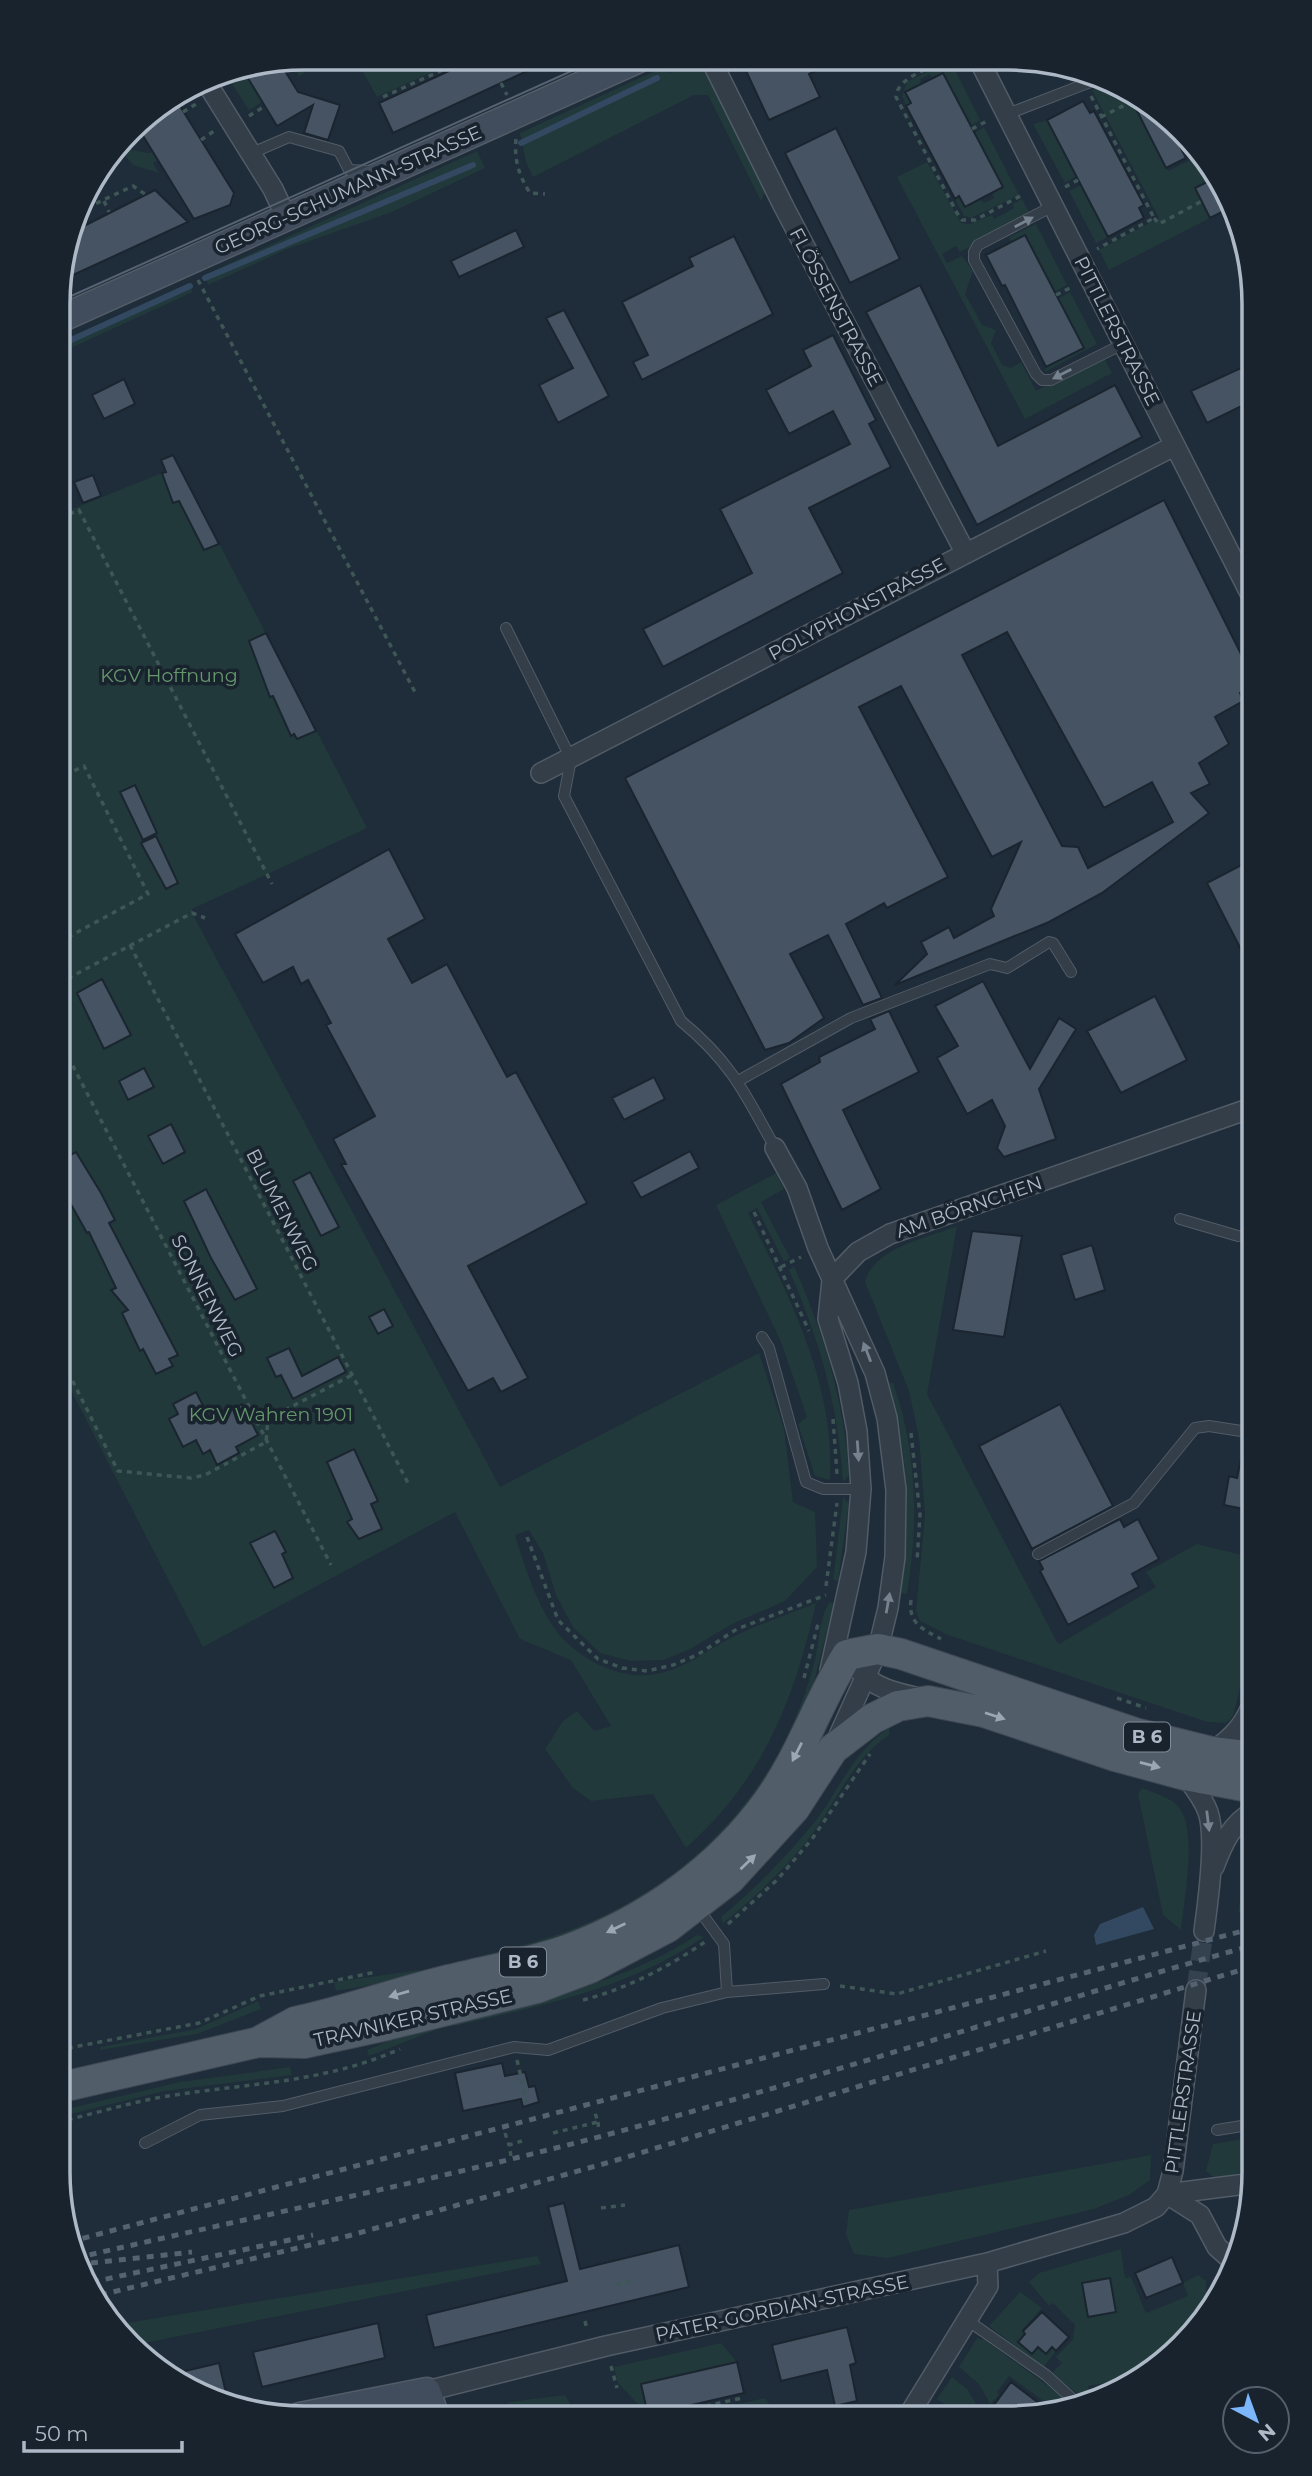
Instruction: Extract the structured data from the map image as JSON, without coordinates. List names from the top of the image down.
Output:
{
  "streets": {
    "main road": ["B 6", "TRAVNIKER STRASSE"],
    "street": [
      "GEORG-SCHUMANN-STRASSE",
      "FLÖSSENSTRASSE",
      "PITTLERSTRASSE",
      "POLYPHONSTRASSE",
      "AM BÖRNCHEN",
      "PATER-GORDIAN-STRASSE"
    ],
    "path": ["BLUMENWEG", "SONNENWEG"]
  },
  "crossings": [
    ["FLÖSSENSTRASSE", "POLYPHONSTRASSE"],
    ["PITTLERSTRASSE", "POLYPHONSTRASSE"],
    ["PITTLERSTRASSE", "PATER-GORDIAN-STRASSE"],
    ["AM BÖRNCHEN", "TRAVNIKER STRASSE"],
    ["B 6", "TRAVNIKER STRASSE"]
  ],
  "parks": ["KGV Hoffnung", "KGV Wahren 1901"],
  "scale_bar": "50 m",
  "north": "bottom right"
}
